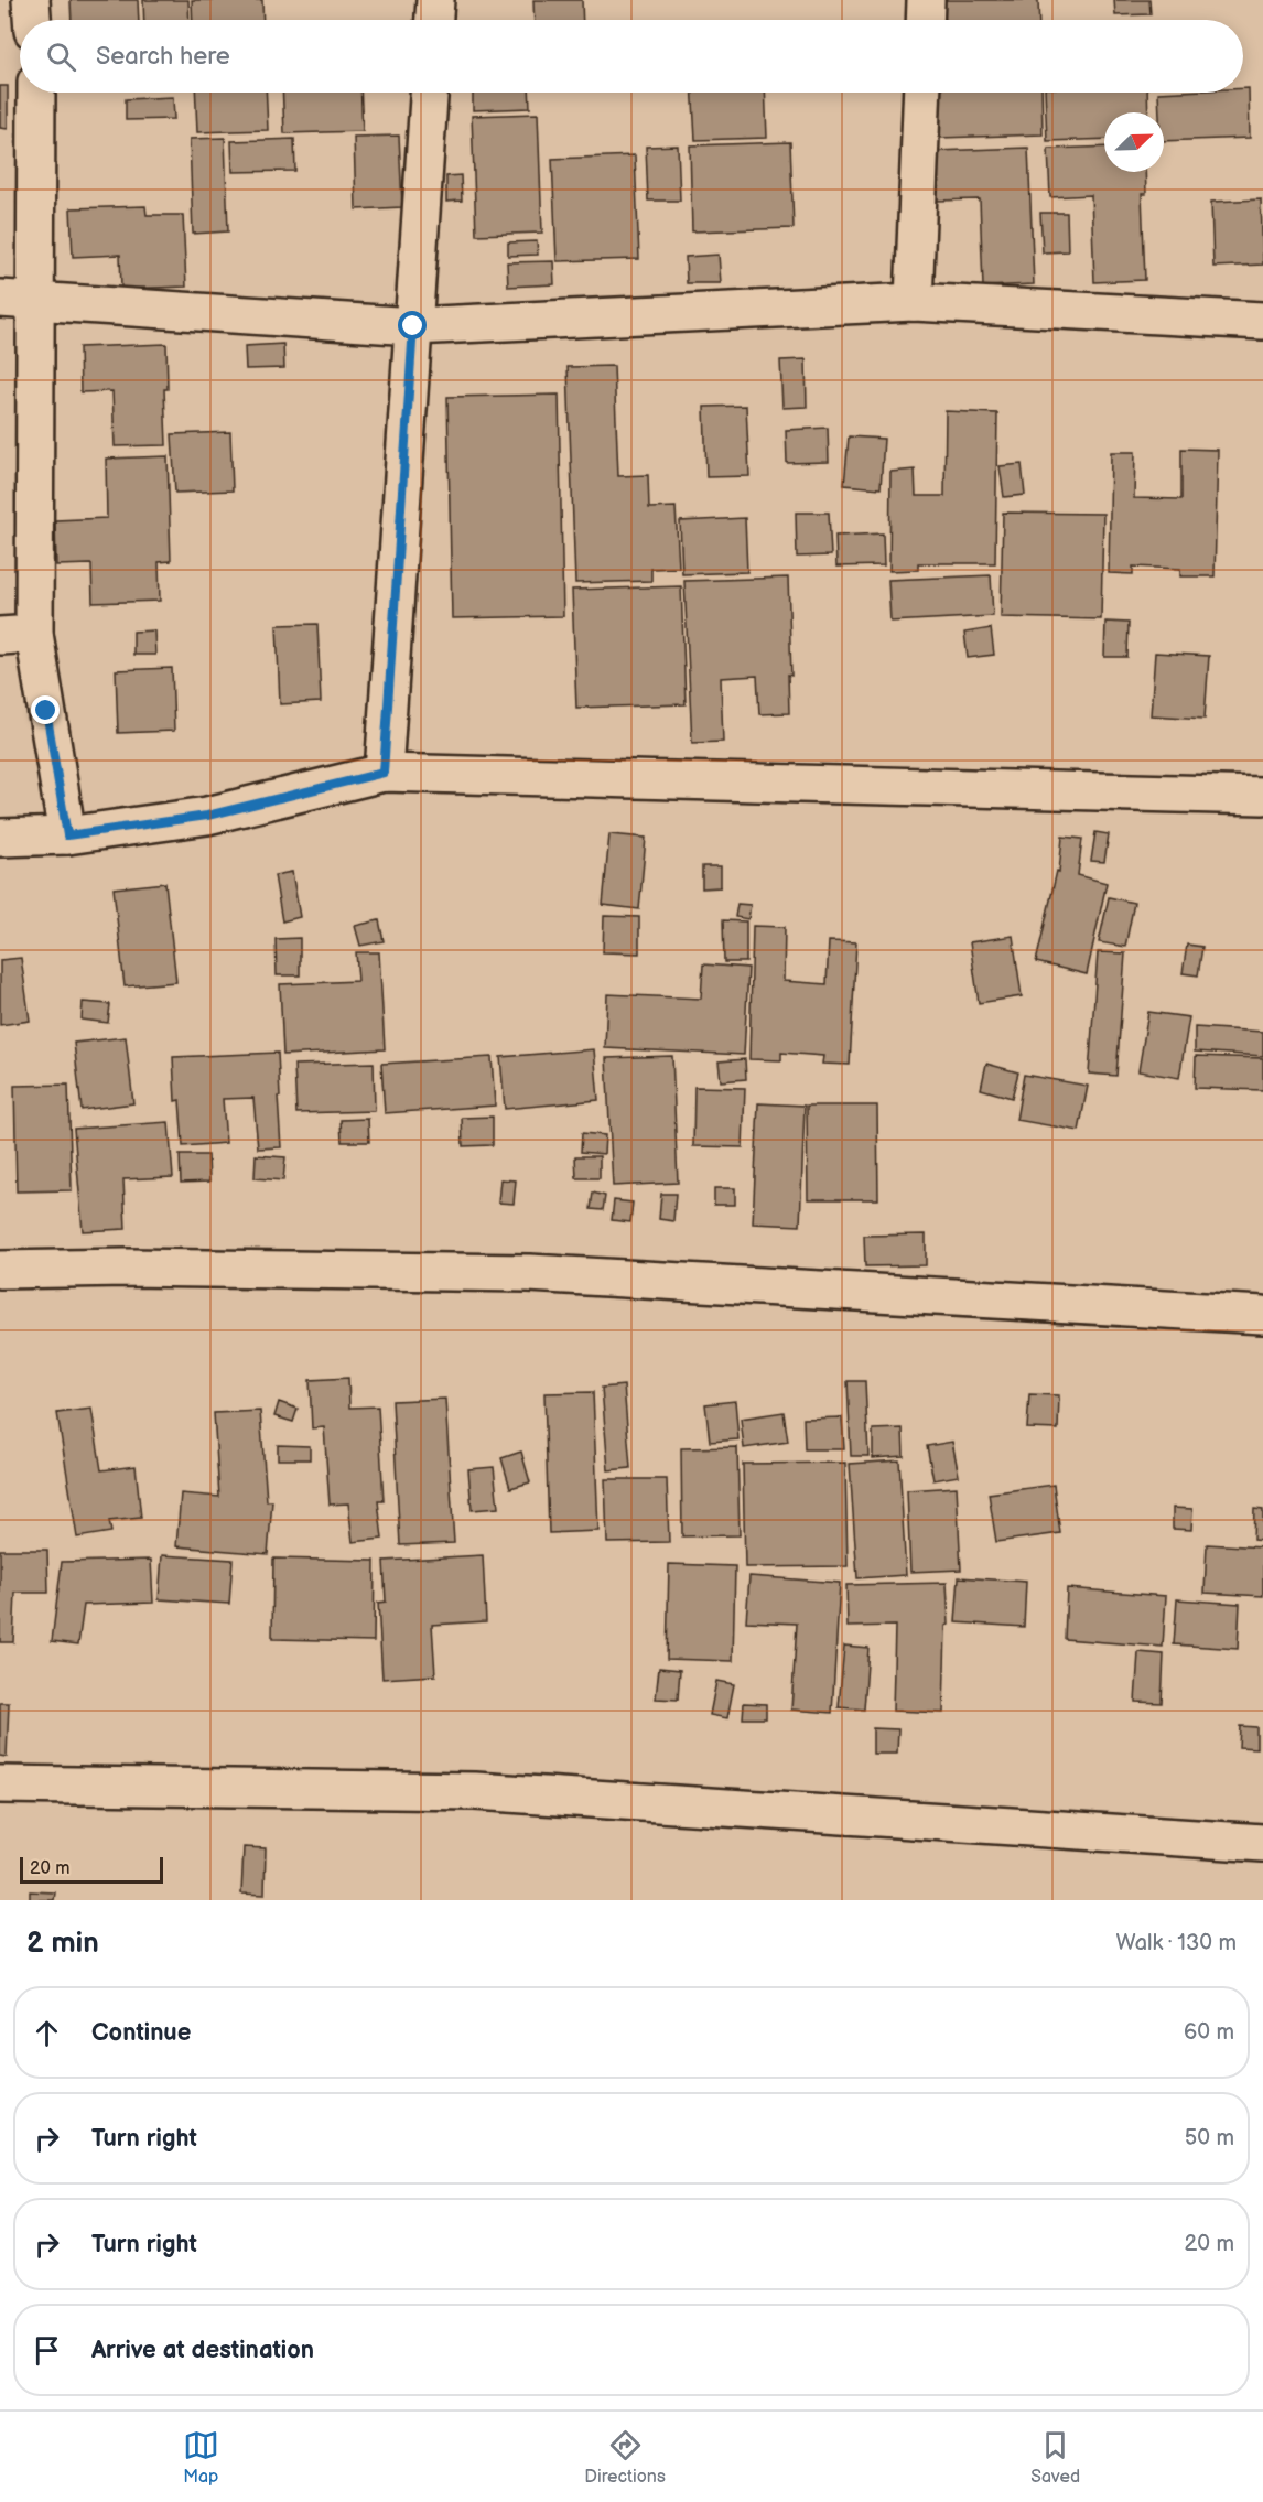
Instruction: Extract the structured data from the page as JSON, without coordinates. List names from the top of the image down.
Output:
{
  "scale_bar": "20 m",
  "north": "top right",
  "page": {
    "search": "Search here",
    "scale": "20 m",
    "heading": ["2 min", "Walk · 130 m"],
    "list": [
      ["Continue", "60 m"],
      ["Turn right", "50 m"],
      ["Turn right", "20 m"],
      "Arrive at destination"
    ],
    "nav": ["Map", "Directions", "Saved"]
  }
}
